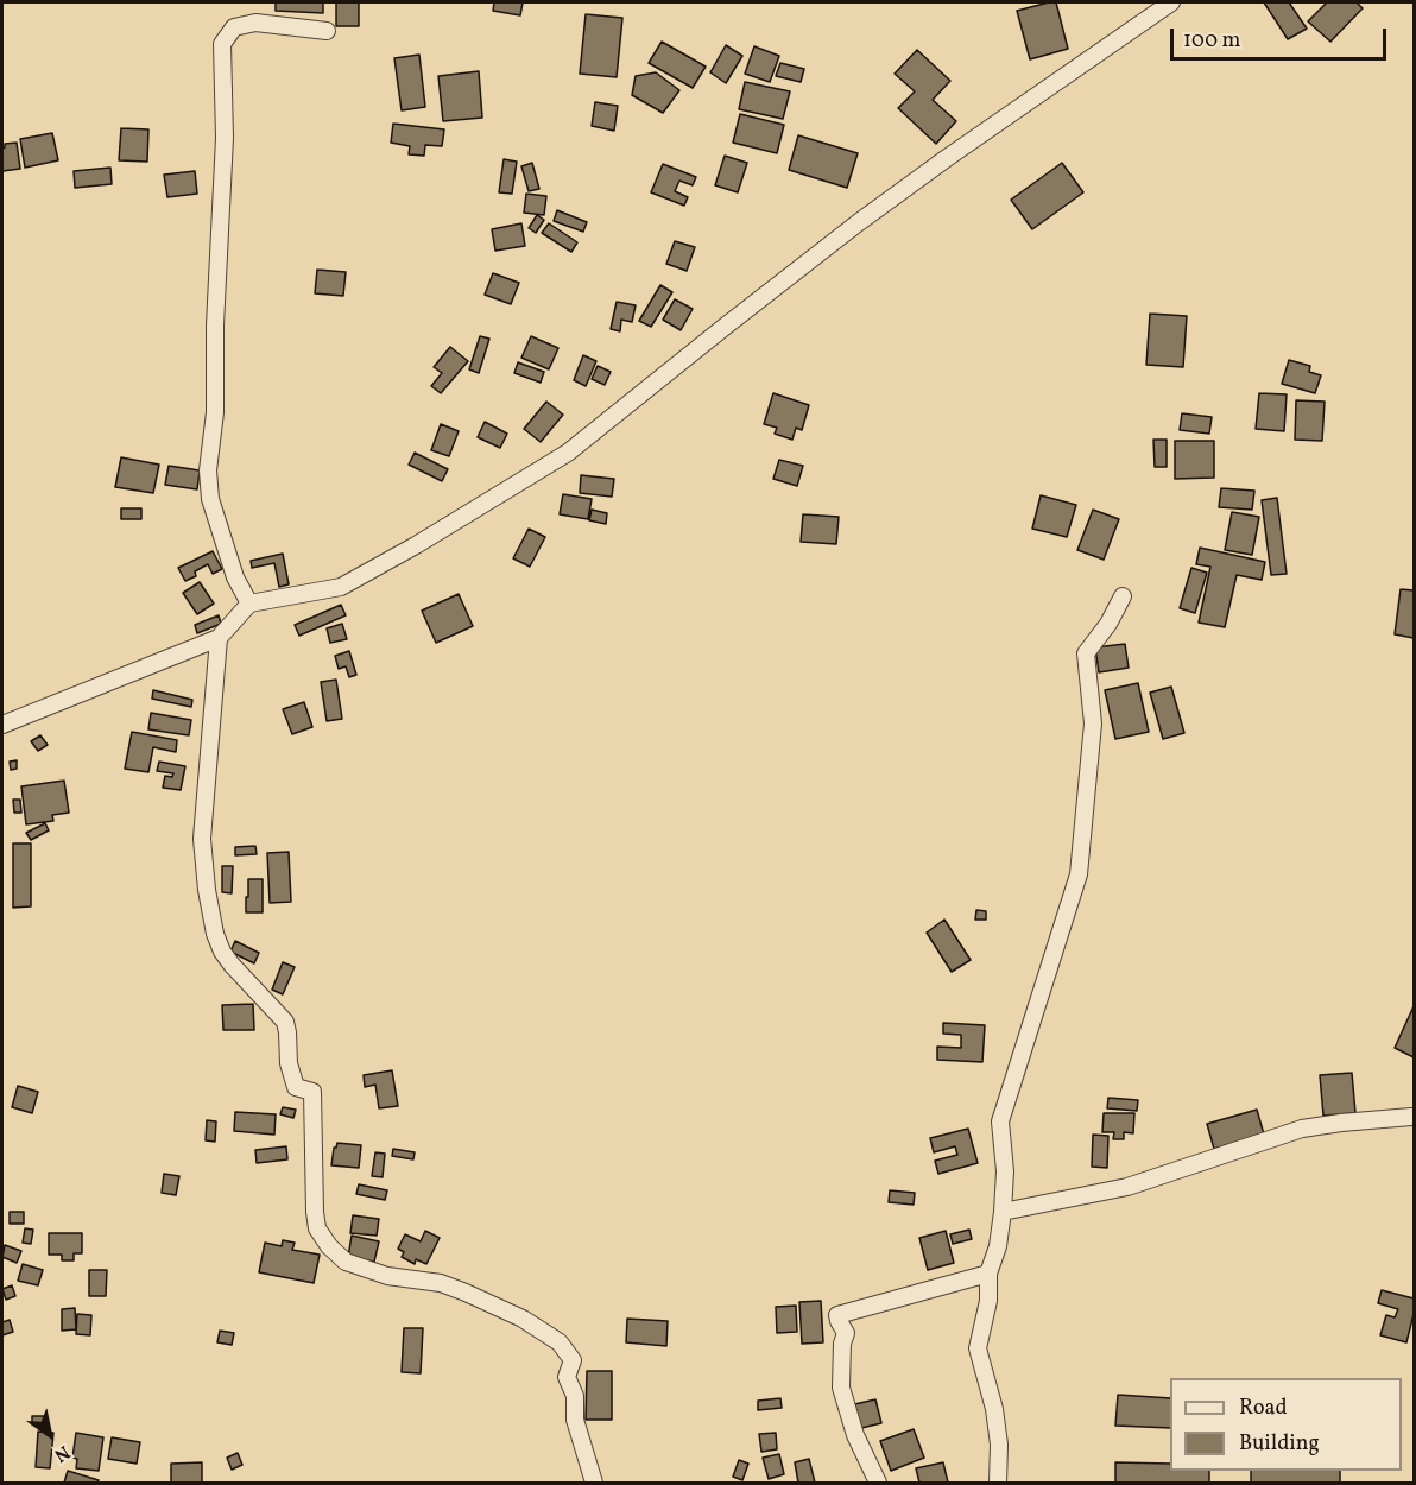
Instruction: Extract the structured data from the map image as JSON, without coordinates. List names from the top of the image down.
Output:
{
  "legend": ["Road", "Building"],
  "scale_bar": "100 m",
  "north": "bottom right"
}
